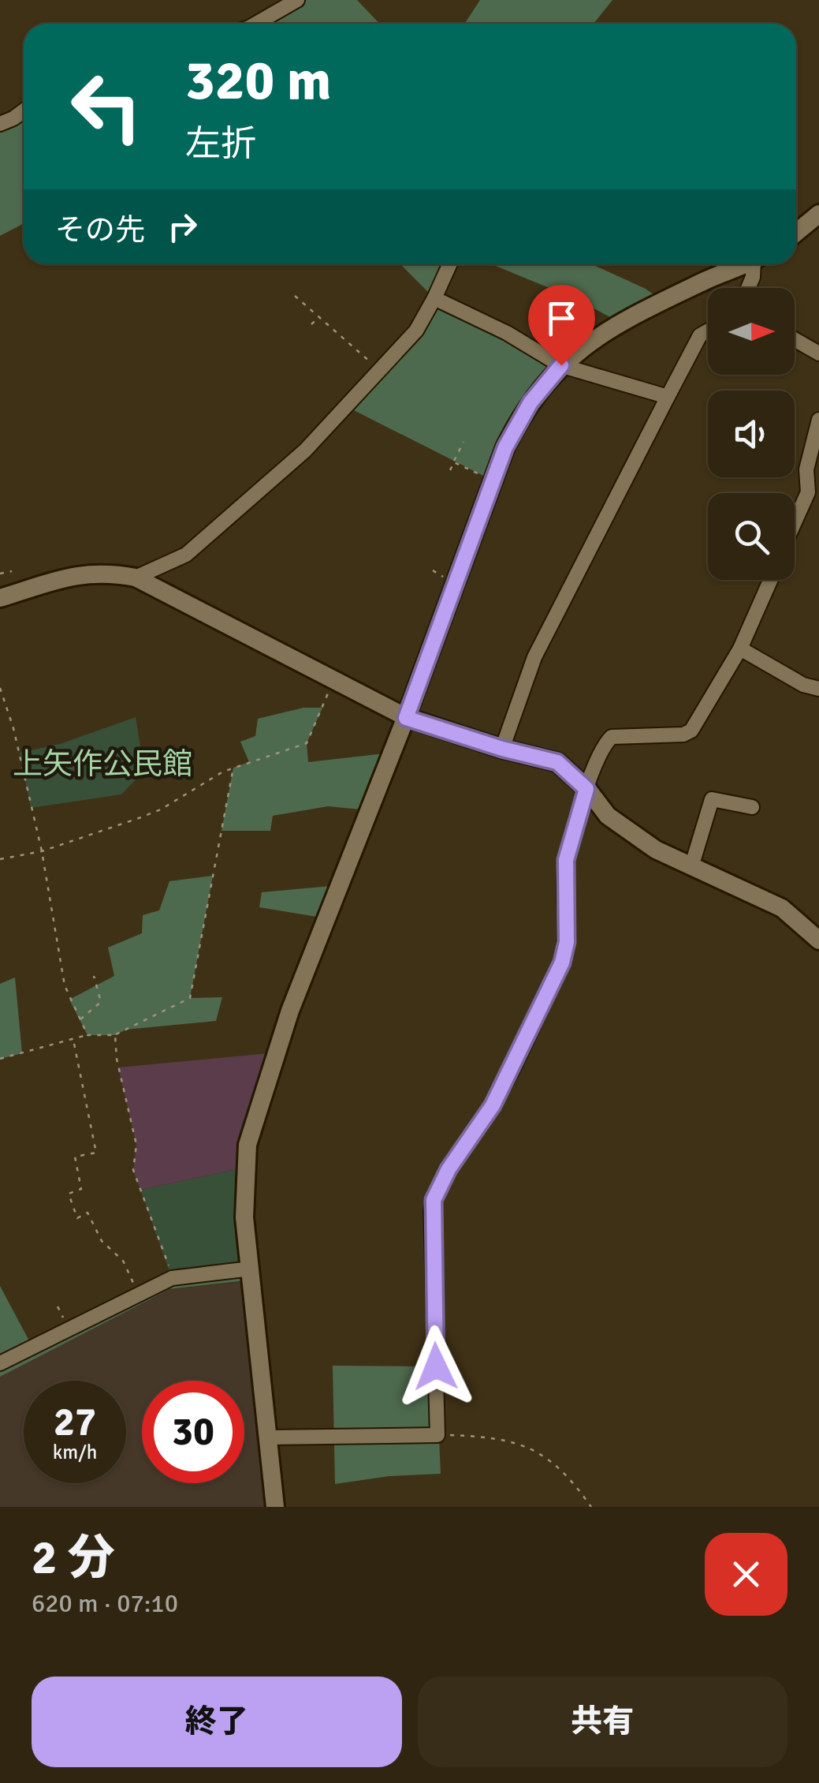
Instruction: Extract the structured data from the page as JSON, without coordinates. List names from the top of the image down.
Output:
{
  "parks": ["上矢作公民館"],
  "north": "right",
  "page": {
    "turn": ["320 m", "左折"],
    "then": "その先",
    "speed": "27 km/h",
    "limit": "30",
    "heading": ["2 分", "620 m · 07:10"],
    "buttons": ["終了", "共有"]
  }
}
